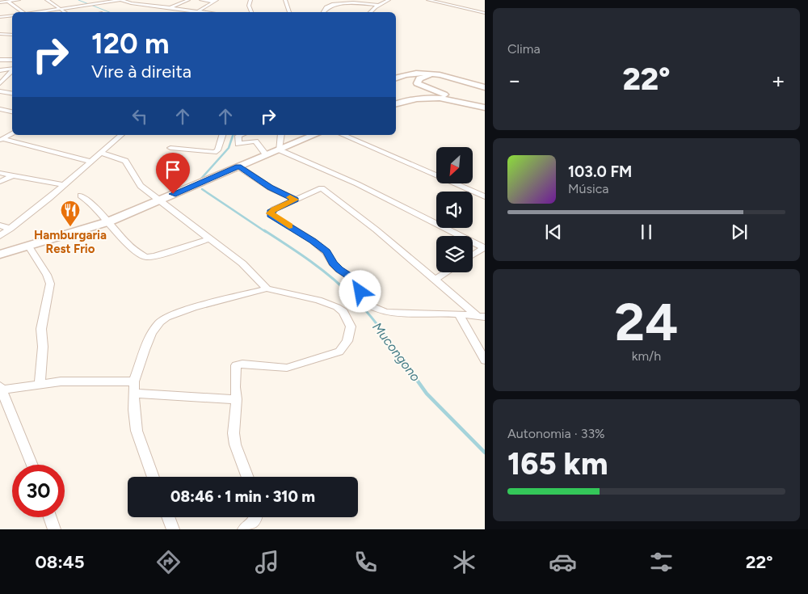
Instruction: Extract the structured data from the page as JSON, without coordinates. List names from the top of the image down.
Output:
{
  "water": ["Mucongono"],
  "places": {
    "restaurant": ["Hamburgaria Rest Frio"]
  },
  "north": "bottom left",
  "page": {
    "tile": [
      "Clima",
      ["24", "km/h"],
      ["Autonomia · 33%", "165 km"]
    ],
    "turn": ["120 m", "Vire à direita"],
    "heat": ["−", "22°", "+"],
    "song": ["103.0 FM", "Música"],
    "limit": "30",
    "trip": "08:46 · 1 min · 310 m",
    "tabs": ["08:45", "22°"]
  }
}
